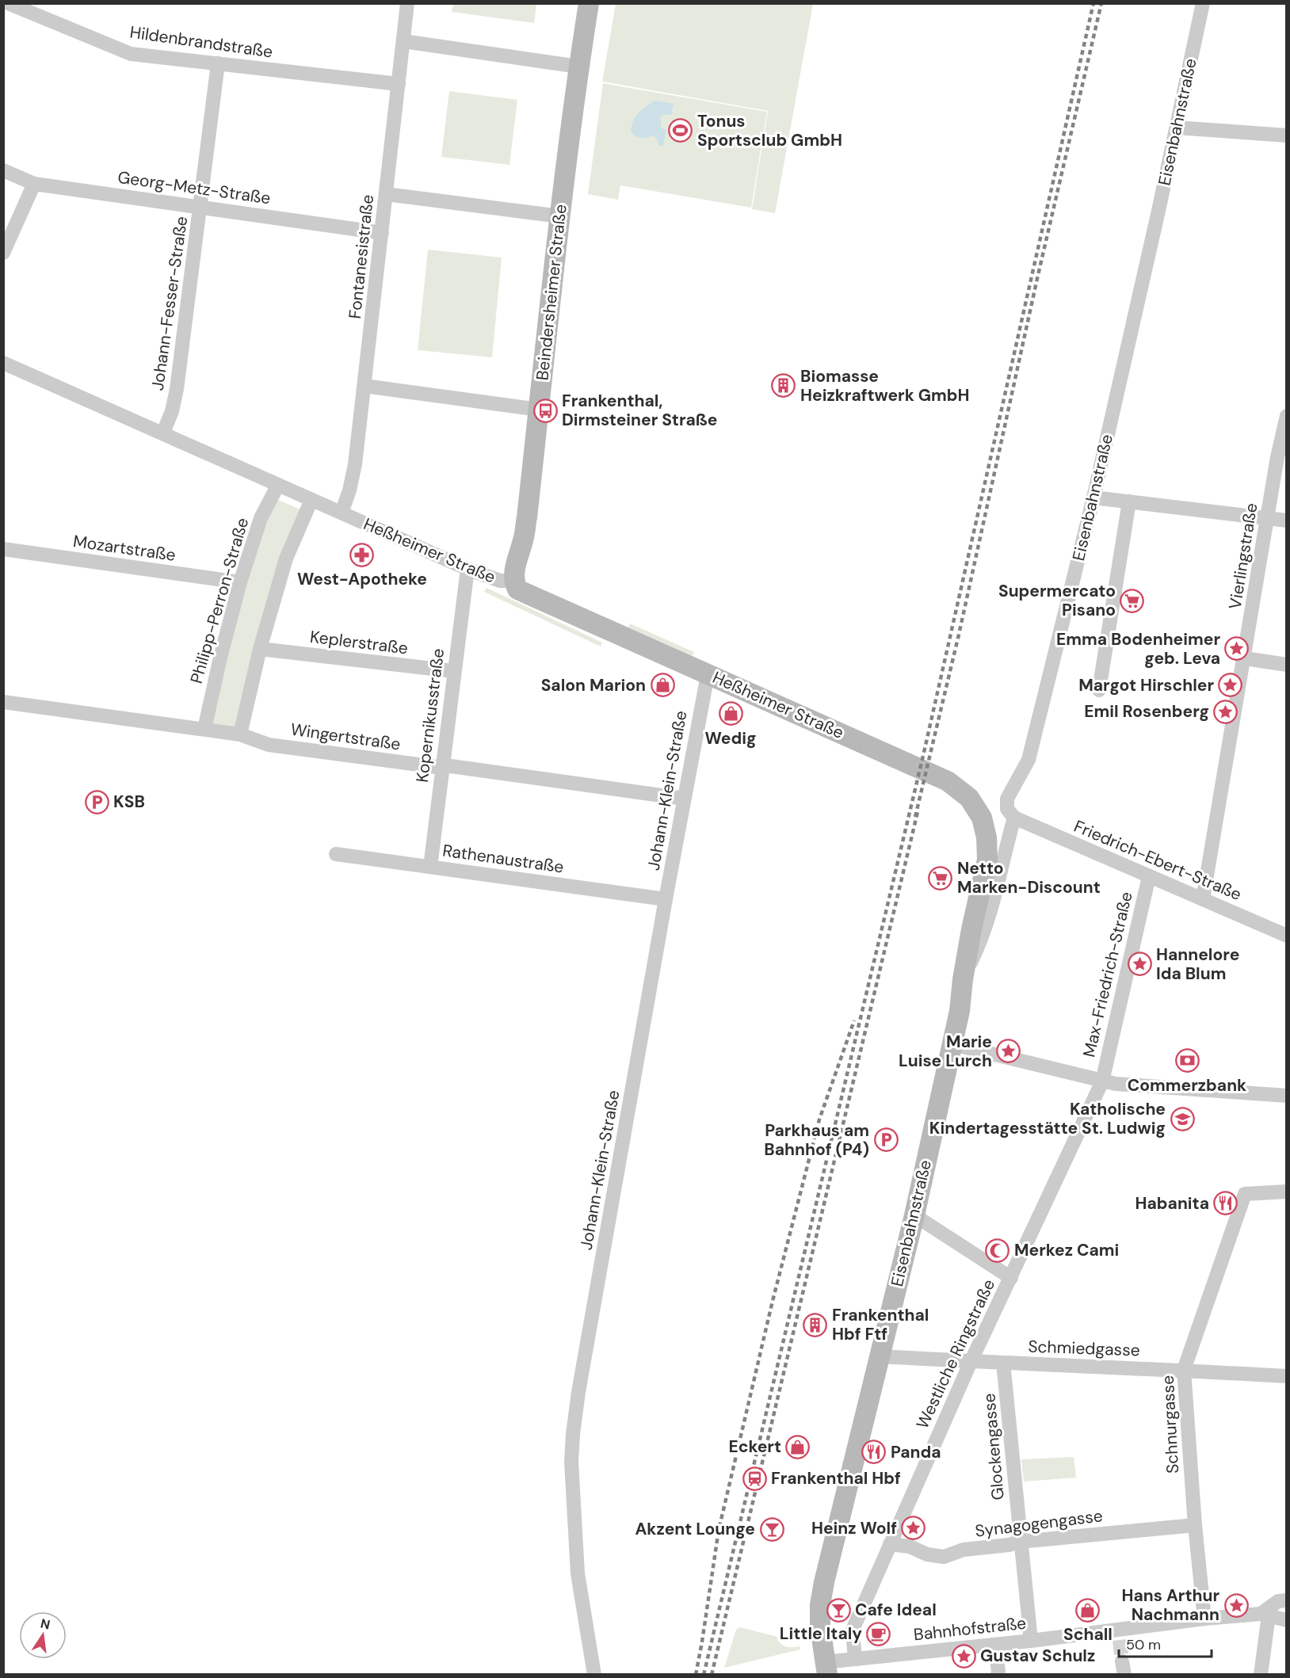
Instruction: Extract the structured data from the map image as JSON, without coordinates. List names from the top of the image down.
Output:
{
  "streets": {
    "street": [
      "Hildenbrandstraße",
      "Eisenbahnstraße",
      "Georg-Metz-Straße",
      "Fontanesistraße",
      "Beindersheimer Straße",
      "Johann-Fesser-Straße",
      "Mozartstraße",
      "Heßheimer Straße",
      "Vierlingstraße",
      "Philipp-Perron-Straße",
      "Keplerstraße",
      "Kopernikusstraße",
      "Wingertstraße",
      "Johann-Klein-Straße",
      "Rathenaustraße",
      "Friedrich-Ebert-Straße",
      "Max-Friedrich-Straße",
      "Schmiedgasse",
      "Westliche Ringstraße",
      "Schnurgasse",
      "Glockengasse",
      "Synagogengasse",
      "Bahnhofstraße"
    ]
  },
  "crossings": [
    ["Hildenbrandstraße", "Fontanesistraße"],
    ["Hildenbrandstraße", "Johann-Fesser-Straße"],
    ["Eisenbahnstraße", "Heßheimer Straße"],
    ["Eisenbahnstraße", "Friedrich-Ebert-Straße"],
    ["Eisenbahnstraße", "Schmiedgasse"],
    ["Eisenbahnstraße", "Bahnhofstraße"],
    ["Georg-Metz-Straße", "Fontanesistraße"],
    ["Georg-Metz-Straße", "Johann-Fesser-Straße"],
    ["Fontanesistraße", "Heßheimer Straße"],
    ["Beindersheimer Straße", "Heßheimer Straße"],
    ["Johann-Fesser-Straße", "Heßheimer Straße"],
    ["Mozartstraße", "Philipp-Perron-Straße"],
    ["Heßheimer Straße", "Philipp-Perron-Straße"],
    ["Heßheimer Straße", "Kopernikusstraße"],
    ["Heßheimer Straße", "Johann-Klein-Straße"],
    ["Vierlingstraße", "Friedrich-Ebert-Straße"],
    ["Philipp-Perron-Straße", "Wingertstraße"],
    ["Keplerstraße", "Kopernikusstraße"],
    ["Kopernikusstraße", "Wingertstraße"],
    ["Kopernikusstraße", "Rathenaustraße"],
    ["Wingertstraße", "Johann-Klein-Straße"],
    ["Johann-Klein-Straße", "Rathenaustraße"],
    ["Friedrich-Ebert-Straße", "Max-Friedrich-Straße"],
    ["Max-Friedrich-Straße", "Westliche Ringstraße"],
    ["Schmiedgasse", "Westliche Ringstraße"],
    ["Schmiedgasse", "Schnurgasse"],
    ["Schmiedgasse", "Glockengasse"],
    ["Westliche Ringstraße", "Synagogengasse"],
    ["Westliche Ringstraße", "Bahnhofstraße"],
    ["Schnurgasse", "Synagogengasse"],
    ["Schnurgasse", "Bahnhofstraße"],
    ["Glockengasse", "Synagogengasse"],
    ["Glockengasse", "Bahnhofstraße"]
  ],
  "places": {
    "sports": ["Tonus Sportsclub GmbH"],
    "building": ["Biomasse Heizkraftwerk GmbH", "Frankenthal Hbf Ftf"],
    "bus stop": ["Frankenthal, Dirmsteiner Straße"],
    "pharmacy": ["West-Apotheke"],
    "supermarket": ["Supermercato Pisano", "Netto Marken-Discount"],
    "place": [
      "Emma Bodenheimer geb. Leva",
      "Margot Hirschler",
      "Emil Rosenberg",
      "Hannelore Ida Blum",
      "Marie Luise Lurch",
      "Heinz Wolf",
      "Hans Arthur Nachmann",
      "Gustav Schulz"
    ],
    "shop": [
      "Salon Marion",
      "Wedig",
      "Eckert",
      "Schall"
    ],
    "parking": ["KSB", "Parkhaus am Bahnhof (P4)"],
    "bank": ["Commerzbank"],
    "school or university": ["Katholische Kindertagesstätte St. Ludwig"],
    "restaurant": ["Habanita", "Panda"],
    "mosque": ["Merkez Cami"],
    "station": ["Frankenthal Hbf"],
    "bar": ["Akzent Lounge", "Cafe Ideal"],
    "cafe": ["Little Italy"]
  },
  "scale_bar": "50 m",
  "north": "top"
}
